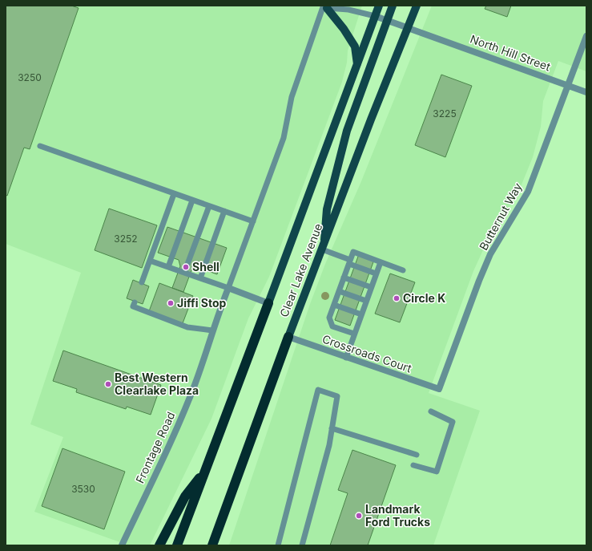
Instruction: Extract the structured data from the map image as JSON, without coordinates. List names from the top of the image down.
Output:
{
  "streets": {
    "highway": ["Clear Lake Avenue"],
    "street": [
      "North Hill Street",
      "Butternut Way",
      "Crossroads Court",
      "Frontage Road"
    ]
  },
  "crossings": [
    ["North Hill Street", "Butternut Way"],
    ["North Hill Street", "Clear Lake Avenue"],
    ["Butternut Way", "Crossroads Court"],
    ["Clear Lake Avenue", "Crossroads Court"]
  ],
  "places": [
    "Shell",
    "Circle K",
    "Jiffi Stop",
    "Best Western Clearlake Plaza",
    "Landmark Ford Trucks"
  ],
  "house_numbers": [
    "3250",
    "3225",
    "3252",
    "3530"
  ]
}
